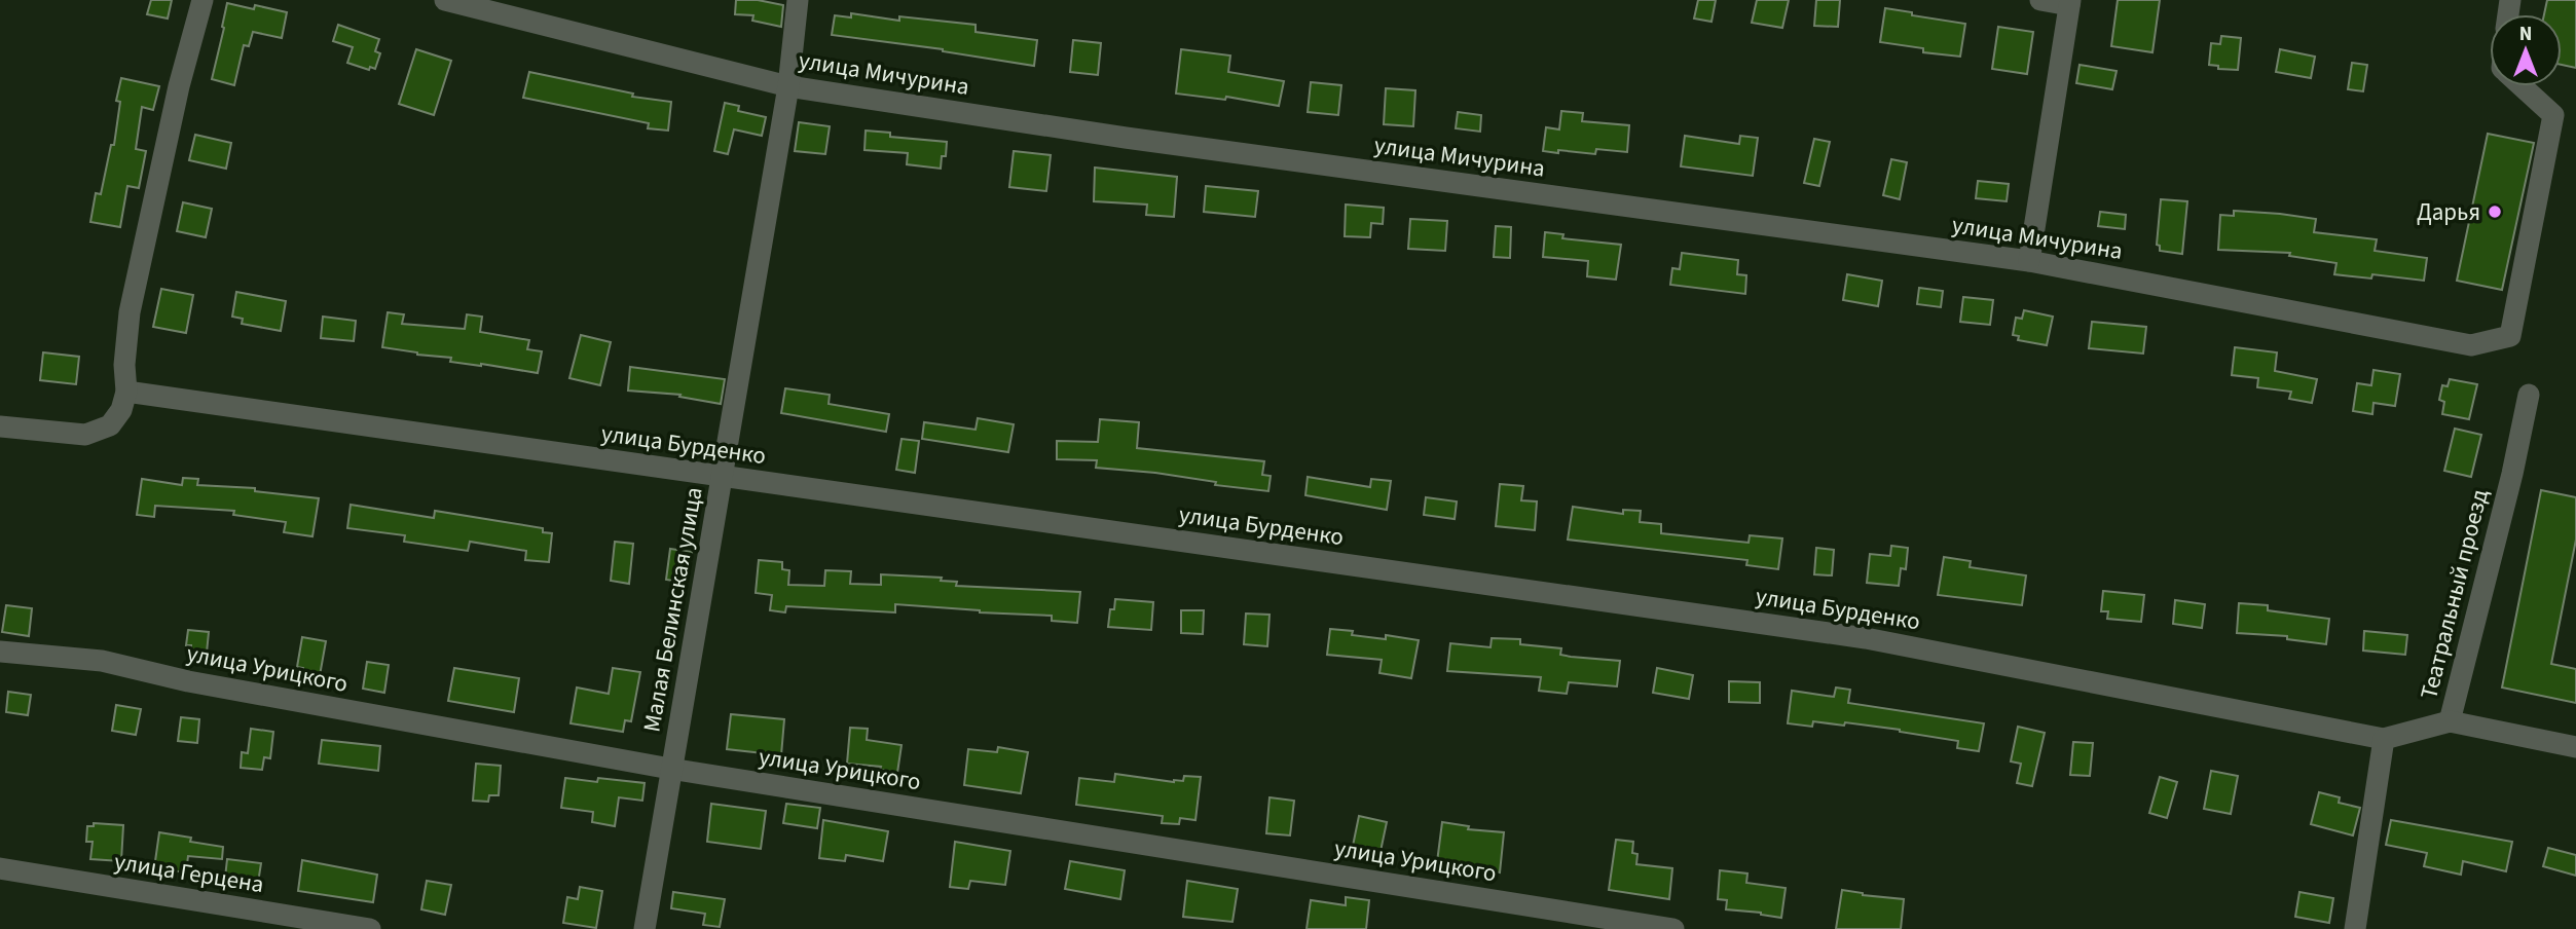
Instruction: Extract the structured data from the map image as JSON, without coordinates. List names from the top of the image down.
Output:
{
  "streets": {
    "street": [
      "улица Мичурина",
      "улица Бурденко",
      "Театральный проезд",
      "Малая Белинская улица",
      "улица Урицкого",
      "улица Герцена"
    ]
  },
  "crossings": [
    ["улица Мичурина", "Малая Белинская улица"],
    ["улица Бурденко", "Театральный проезд"],
    ["улица Бурденко", "Малая Белинская улица"],
    ["Малая Белинская улица", "улица Урицкого"]
  ],
  "places": ["Дарья"],
  "north": "top"
}
